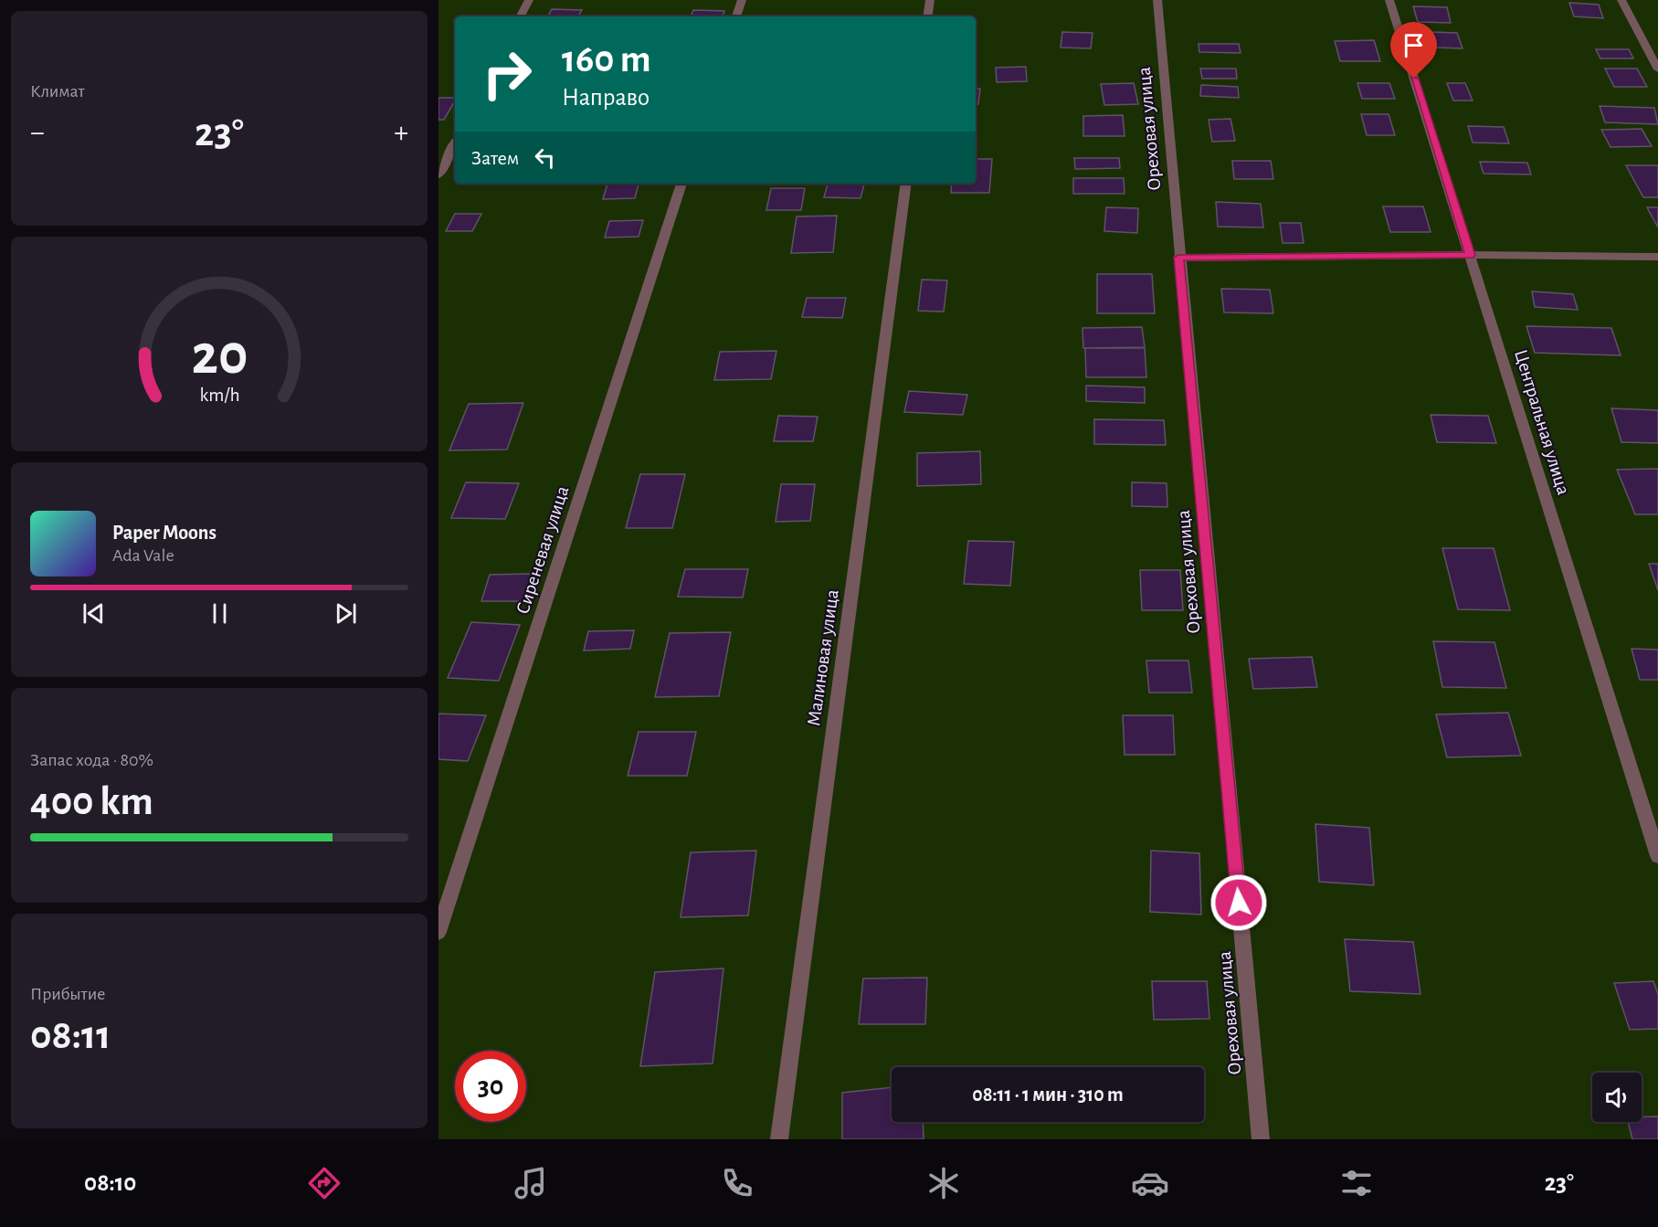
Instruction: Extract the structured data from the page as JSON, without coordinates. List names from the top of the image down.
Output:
{
  "streets": {
    "street": [
      "Ореховая улица",
      "Центральная улица",
      "Сиреневая улица",
      "Малиновая улица"
    ]
  },
  "page": {
    "tile": [
      "Климат",
      ["Запас хода · 80%", "400 km"],
      ["Прибытие", "08:11"]
    ],
    "turn": ["160 m", "Направо"],
    "heat": ["−", "23°", "+"],
    "then": "Затем",
    "song": ["Paper Moons", "Ada Vale"],
    "limit": "30",
    "trip": "08:11 · 1 мин · 310 m",
    "tabs": ["08:10", "23°"],
    "gauge": ["20", "km/h"]
  }
}
